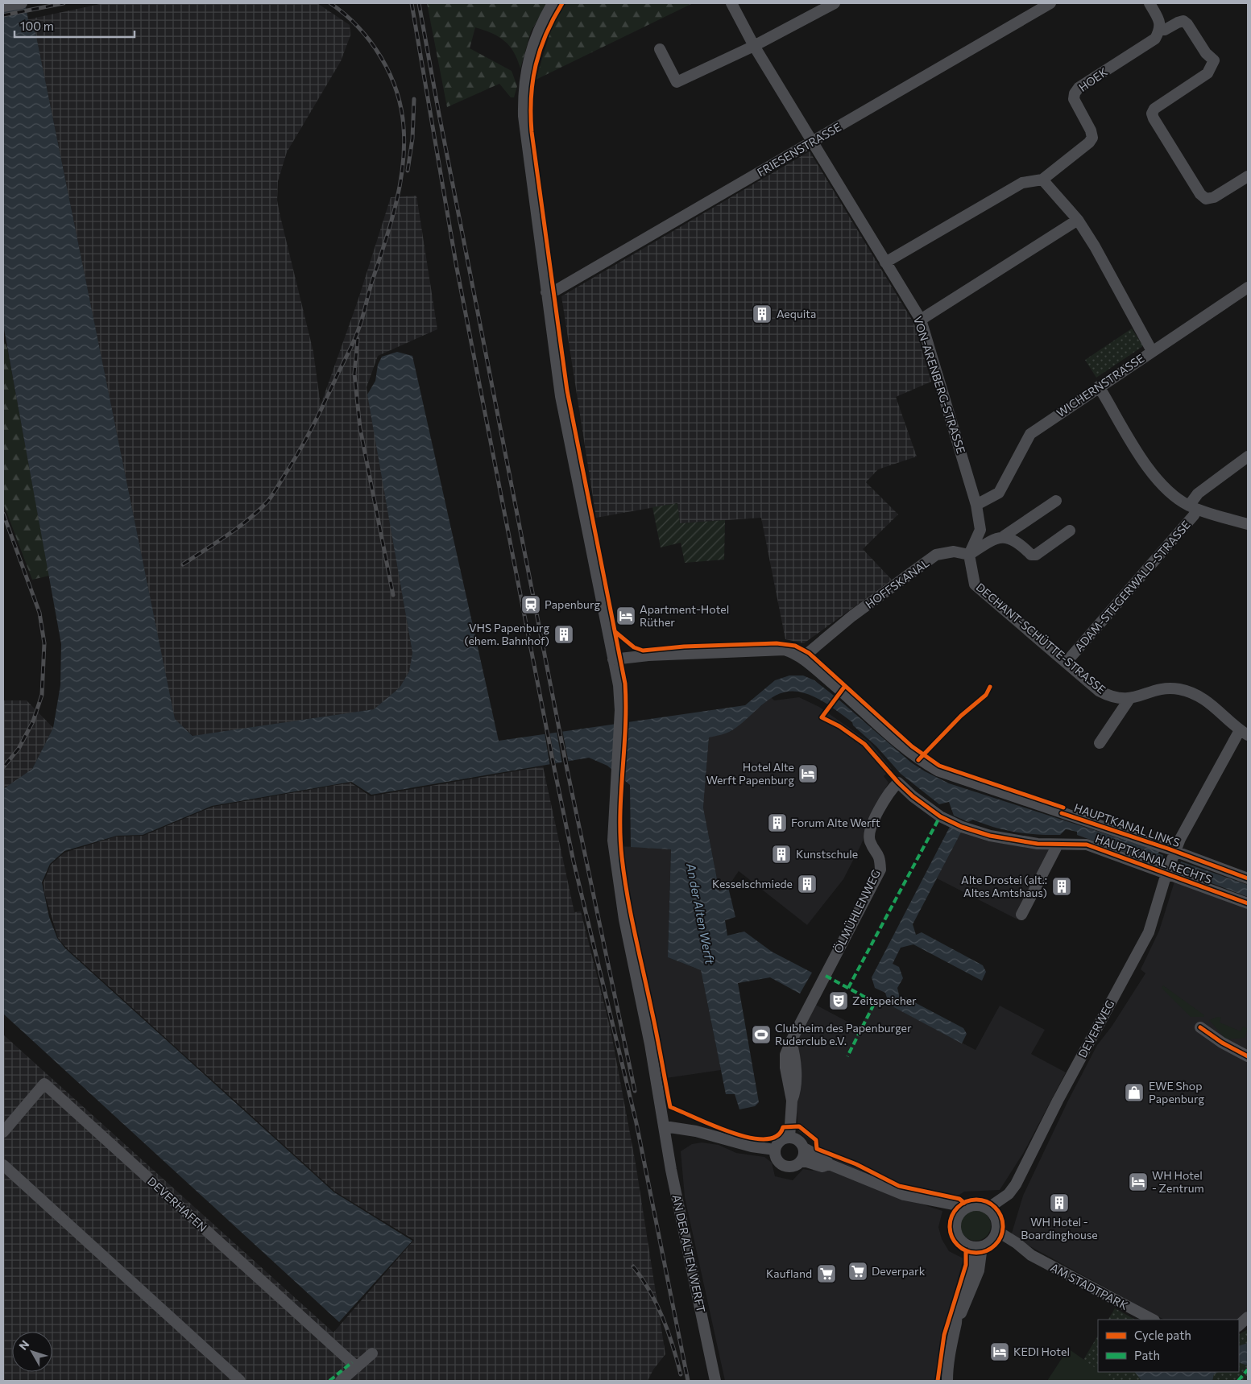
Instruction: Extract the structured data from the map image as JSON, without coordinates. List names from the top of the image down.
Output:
{
  "streets": {
    "street": [
      "HOEK",
      "FRIESENSTRASSE",
      "VON-ARENBERG-STRASSE",
      "WICHERNSTRASSE",
      "HOFFSKANAL",
      "ADAM-STEGERWALD-STRASSE",
      "DECHANT-SCHÜTTE-STRASSE",
      "HAUPTKANAL LINKS",
      "HAUPTKANAL RECHTS",
      "ÖLMÜHLENWEG",
      "DEVERWEG",
      "DEVERHAFEN",
      "AN DER ALTEN WERFT",
      "AM STADTPARK"
    ]
  },
  "crossings": [
    ["HOEK", "VON-ARENBERG-STRASSE"],
    ["FRIESENSTRASSE", "VON-ARENBERG-STRASSE"],
    ["FRIESENSTRASSE", "AN DER ALTEN WERFT"],
    ["VON-ARENBERG-STRASSE", "WICHERNSTRASSE"],
    ["VON-ARENBERG-STRASSE", "HOFFSKANAL"],
    ["VON-ARENBERG-STRASSE", "DECHANT-SCHÜTTE-STRASSE"],
    ["HOFFSKANAL", "DECHANT-SCHÜTTE-STRASSE"],
    ["HOFFSKANAL", "HAUPTKANAL LINKS"],
    ["ADAM-STEGERWALD-STRASSE", "DECHANT-SCHÜTTE-STRASSE"],
    ["DECHANT-SCHÜTTE-STRASSE", "HAUPTKANAL LINKS"],
    ["DECHANT-SCHÜTTE-STRASSE", "HAUPTKANAL RECHTS"],
    ["DECHANT-SCHÜTTE-STRASSE", "DEVERWEG"],
    ["HAUPTKANAL LINKS", "HAUPTKANAL RECHTS"],
    ["HAUPTKANAL LINKS", "DEVERWEG"],
    ["HAUPTKANAL LINKS", "AN DER ALTEN WERFT"],
    ["HAUPTKANAL RECHTS", "ÖLMÜHLENWEG"],
    ["HAUPTKANAL RECHTS", "DEVERWEG"],
    ["DEVERWEG", "AM STADTPARK"]
  ],
  "water": ["An der Alten Werft"],
  "places": {
    "building": [
      "Aequita",
      "VHS Papenburg (ehem. Bahnhof)",
      "Forum Alte Werft",
      "Kunstschule",
      "Kesselschmiede",
      "Alte Drostei (alt.: Altes Amtshaus)",
      "WH Hotel - Boardinghouse"
    ],
    "station": ["Papenburg"],
    "hotel": [
      "Apartment-Hotel Rüther",
      "Hotel Alte Werft Papenburg",
      "WH Hotel - Zentrum",
      "KEDI Hotel"
    ],
    "theatre": ["Zeitspeicher"],
    "sports": ["Clubheim des Papenburger Ruderclub e.V."],
    "shop": ["EWE Shop Papenburg"],
    "supermarket": ["Deverpark", "Kaufland"]
  },
  "legend": ["Cycle path", "Path"],
  "scale_bar": "100 m",
  "north": "top left"
}
